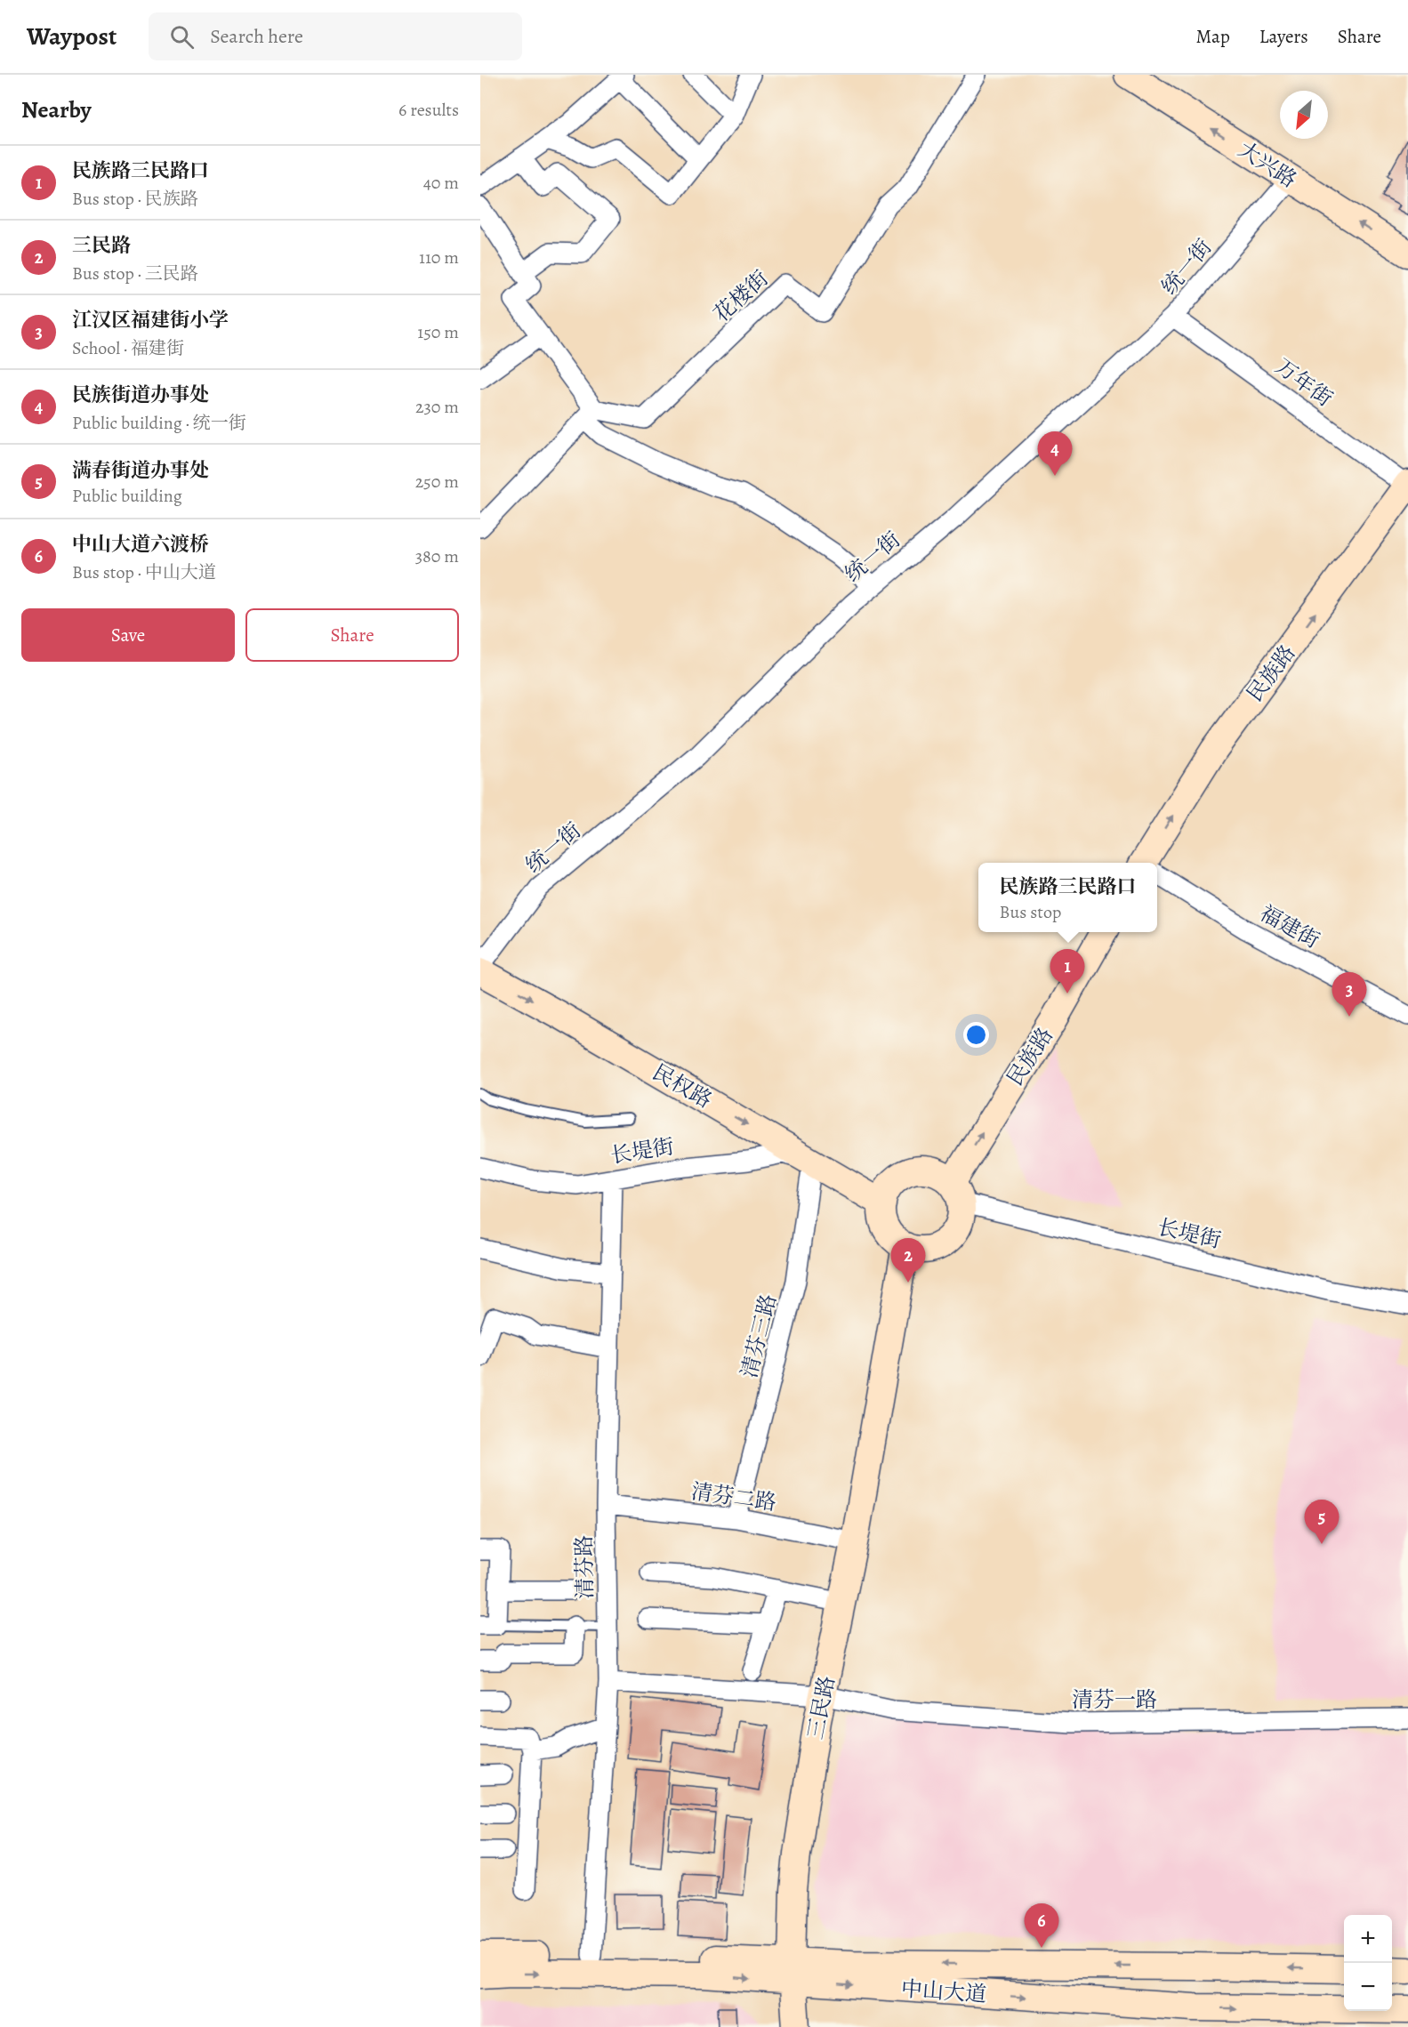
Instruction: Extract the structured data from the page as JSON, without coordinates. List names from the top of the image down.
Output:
{
  "streets": {
    "main road": [
      "大兴路",
      "民族路",
      "民权路",
      "三民路",
      "中山大道"
    ],
    "street": [
      "统一街",
      "花楼街",
      "万年街",
      "福建街",
      "长堤街",
      "清芬三路",
      "清芬二路",
      "清芬路",
      "清芬一路"
    ]
  },
  "crossings": [
    ["大兴路", "统一街"],
    ["统一街", "万年街"],
    ["万年街", "民族路"],
    ["民族路", "民权路"],
    ["民族路", "长堤街"],
    ["民族路", "三民路"],
    ["民权路", "长堤街"],
    ["民权路", "清芬三路"],
    ["民权路", "三民路"],
    ["长堤街", "清芬三路"],
    ["长堤街", "清芬路"],
    ["长堤街", "三民路"],
    ["清芬三路", "清芬二路"],
    ["清芬二路", "清芬路"],
    ["清芬二路", "三民路"],
    ["清芬路", "清芬一路"],
    ["清芬路", "中山大道"],
    ["清芬一路", "三民路"],
    ["三民路", "中山大道"]
  ],
  "one_way": ["大兴路", "民族路", "民权路"],
  "north": "bottom left",
  "page": {
    "header": "Waypost",
    "search": "Search here",
    "nav": ["Map", "Layers", "Share"],
    "heading": ["Nearby", "6 results"],
    "list": [
      {
        "mark": "1",
        "name": "民族路三民路口",
        "note": "Bus stop · 民族路",
        "value": "40 m"
      },
      {
        "mark": "2",
        "name": "三民路",
        "note": "Bus stop · 三民路",
        "value": "110 m"
      },
      {
        "mark": "3",
        "name": "江汉区福建街小学",
        "note": "School · 福建街",
        "value": "150 m"
      },
      {
        "mark": "4",
        "name": "民族街道办事处",
        "note": "Public building · 统一街",
        "value": "230 m"
      },
      {
        "mark": "5",
        "name": "满春街道办事处",
        "note": "Public building",
        "value": "250 m"
      },
      {
        "mark": "6",
        "name": "中山大道六渡桥",
        "note": "Bus stop · 中山大道",
        "value": "380 m"
      }
    ],
    "pins": [
      "4",
      "1",
      "3",
      "2",
      "5",
      "6"
    ],
    "buttons": ["Save", "Share"],
    "popup": ["民族路三民路口", "Bus stop"],
    "map_buttons": ["+", "−"]
  }
}
